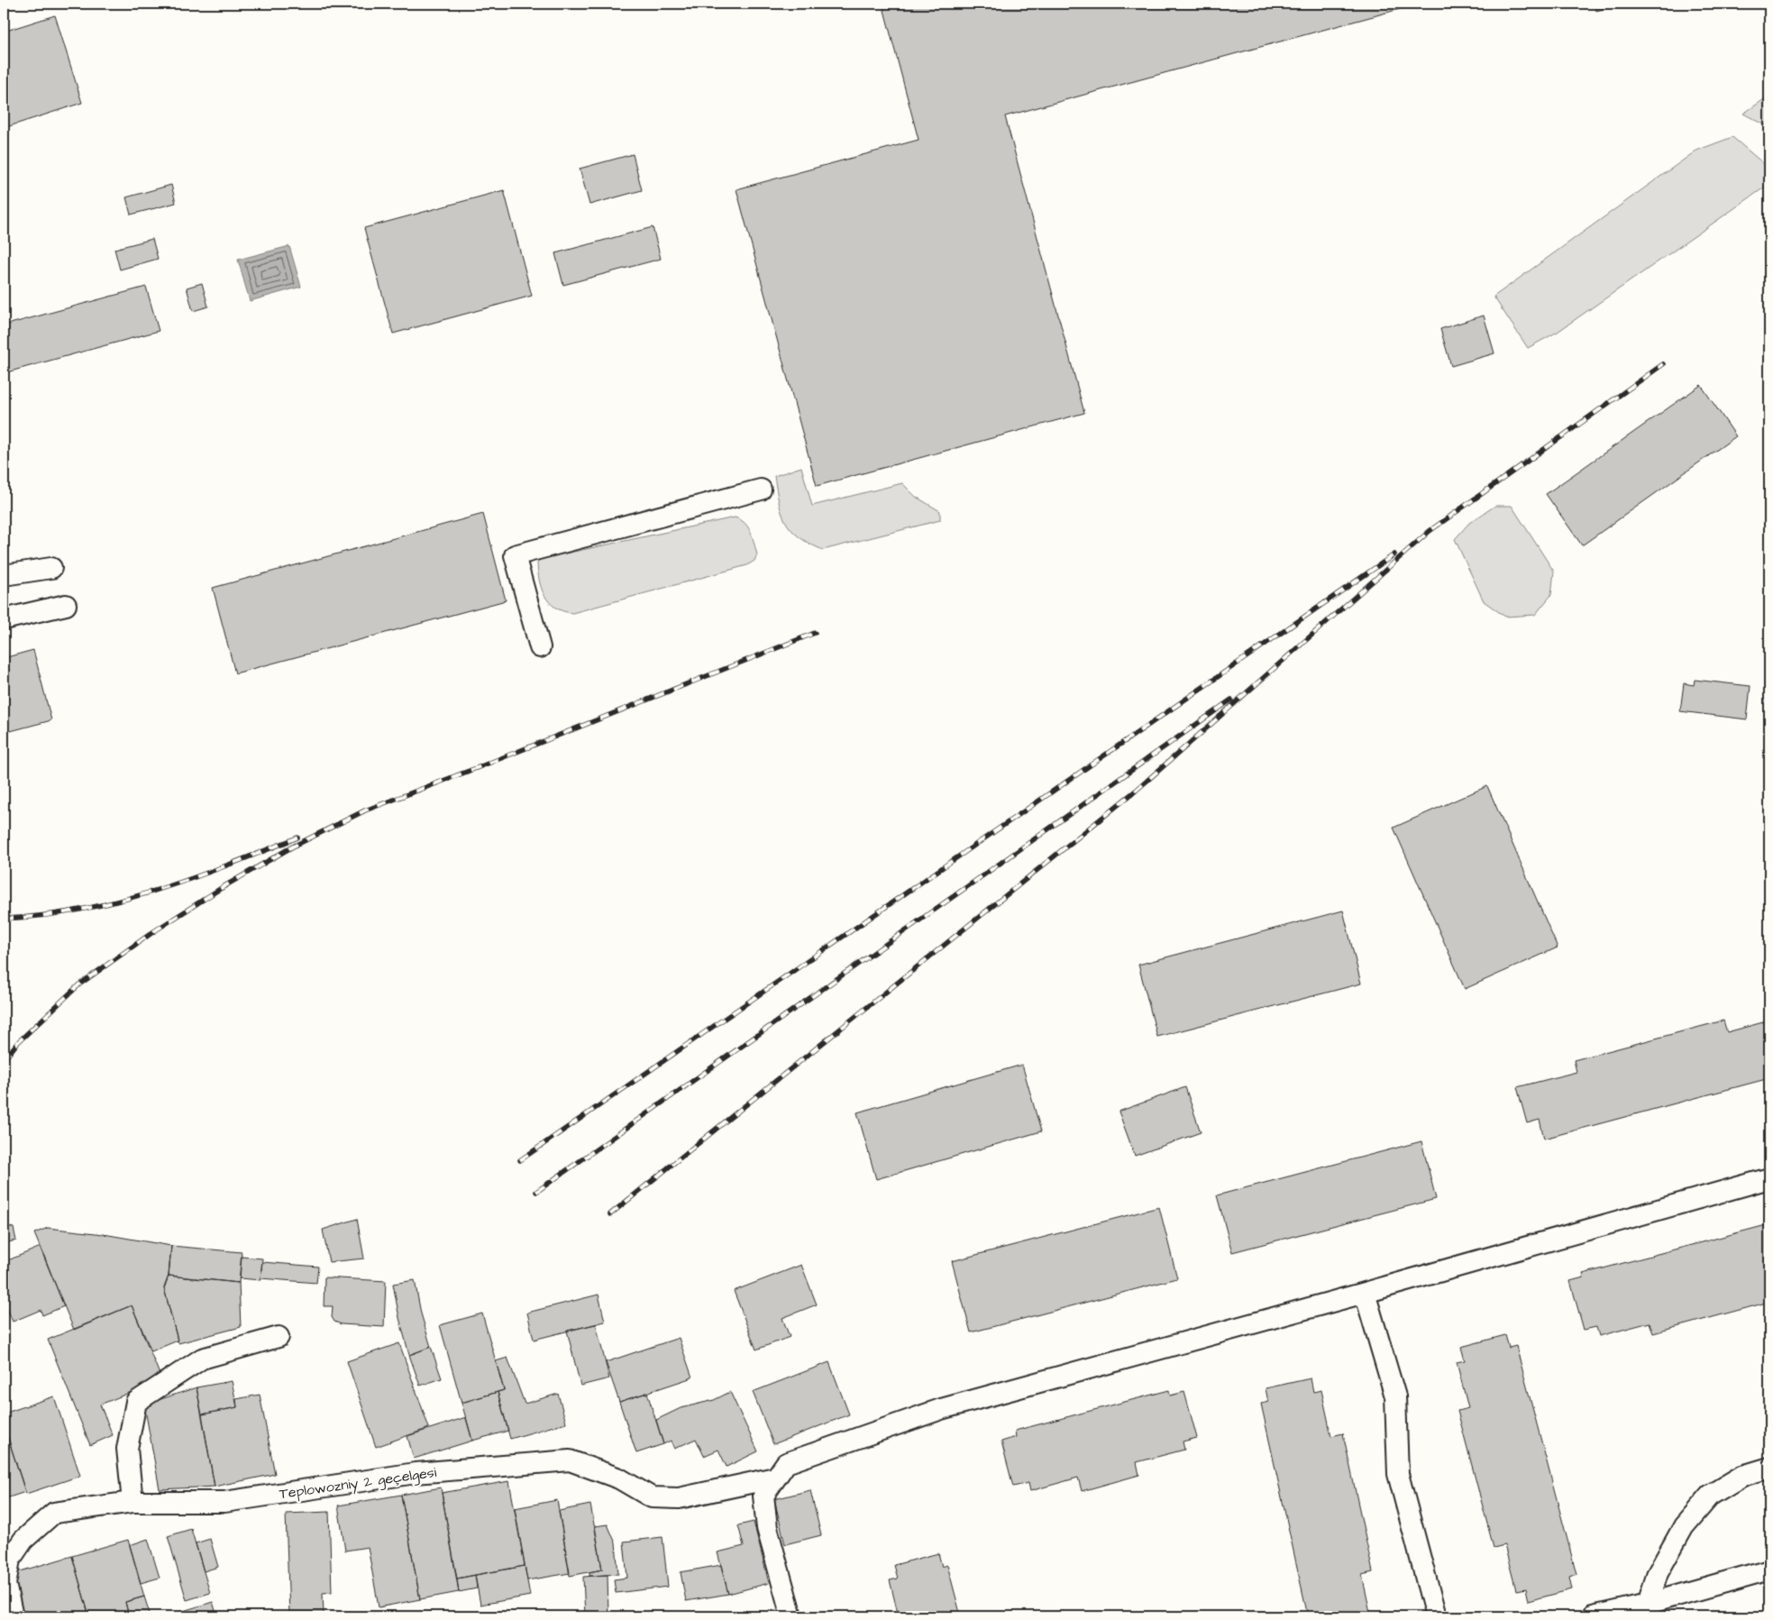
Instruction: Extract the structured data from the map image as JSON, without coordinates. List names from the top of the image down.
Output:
{
  "streets": {
    "lane": ["Teplowozniy 2 geçelgesi"]
  }
}
